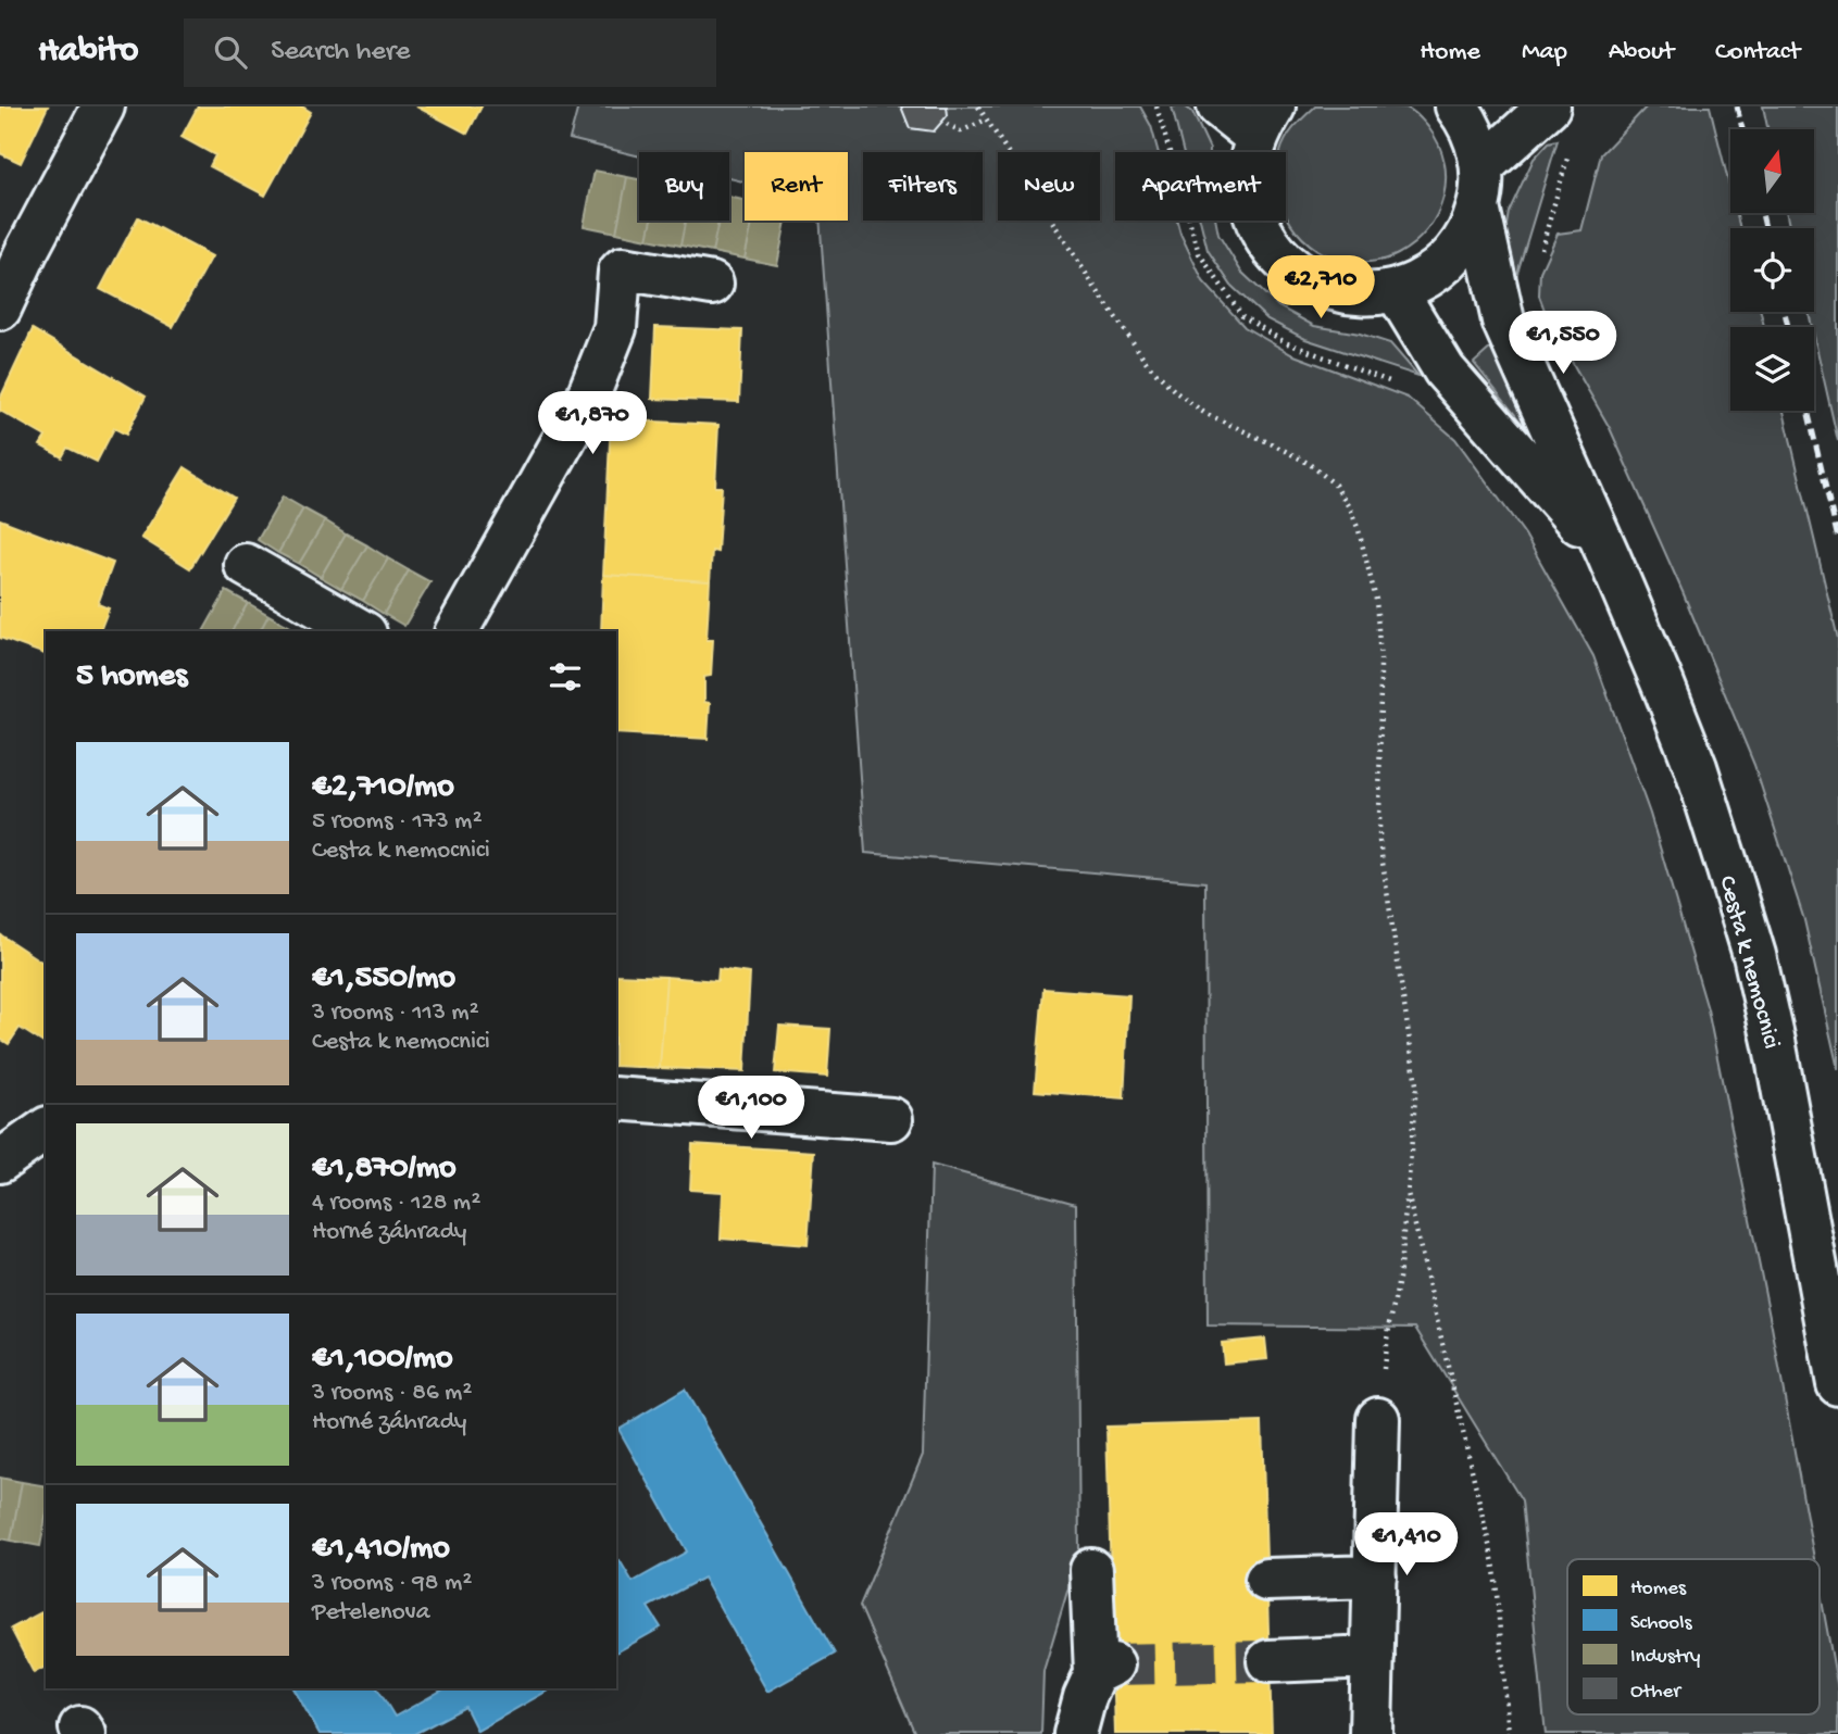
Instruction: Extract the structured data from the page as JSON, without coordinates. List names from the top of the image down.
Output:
{
  "streets": {
    "street": ["Cesta k nemocnici"]
  },
  "legend": [
    "Homes",
    "Schools",
    "Industry",
    "Other"
  ],
  "north": "top",
  "page": {
    "header": "Habito",
    "search": "Search here",
    "nav": [
      "Home",
      "Map",
      "About",
      "Contact"
    ],
    "chip": [
      "Buy",
      "Rent",
      "Filters",
      "New",
      "Apartment"
    ],
    "price": [
      "€2,710",
      "€1,550",
      "€1,870",
      "€1,100",
      "€1,410"
    ],
    "heading": "5 homes",
    "list": [
      {
        "name": "€2,710/mo",
        "note": "5 rooms · 173 m² · Cesta k nemocnici"
      },
      {
        "name": "€1,550/mo",
        "note": "3 rooms · 113 m² · Cesta k nemocnici"
      },
      {
        "name": "€1,870/mo",
        "note": "4 rooms · 128 m² · Horné záhrady"
      },
      {
        "name": "€1,100/mo",
        "note": "3 rooms · 86 m² · Horné záhrady"
      },
      {
        "name": "€1,410/mo",
        "note": "3 rooms · 98 m² · Petelenova"
      }
    ]
  }
}
